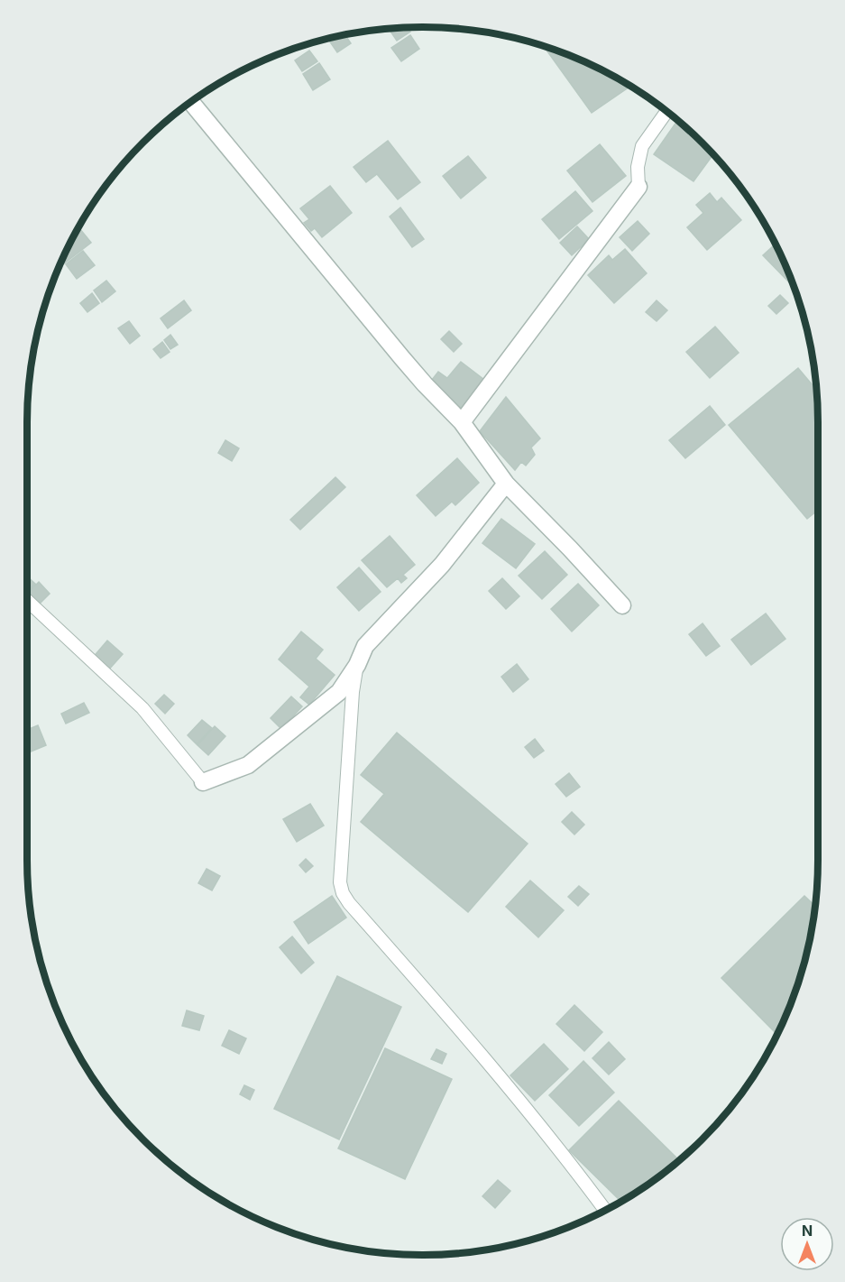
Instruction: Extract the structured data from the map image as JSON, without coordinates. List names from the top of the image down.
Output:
{
  "north": "top"
}
